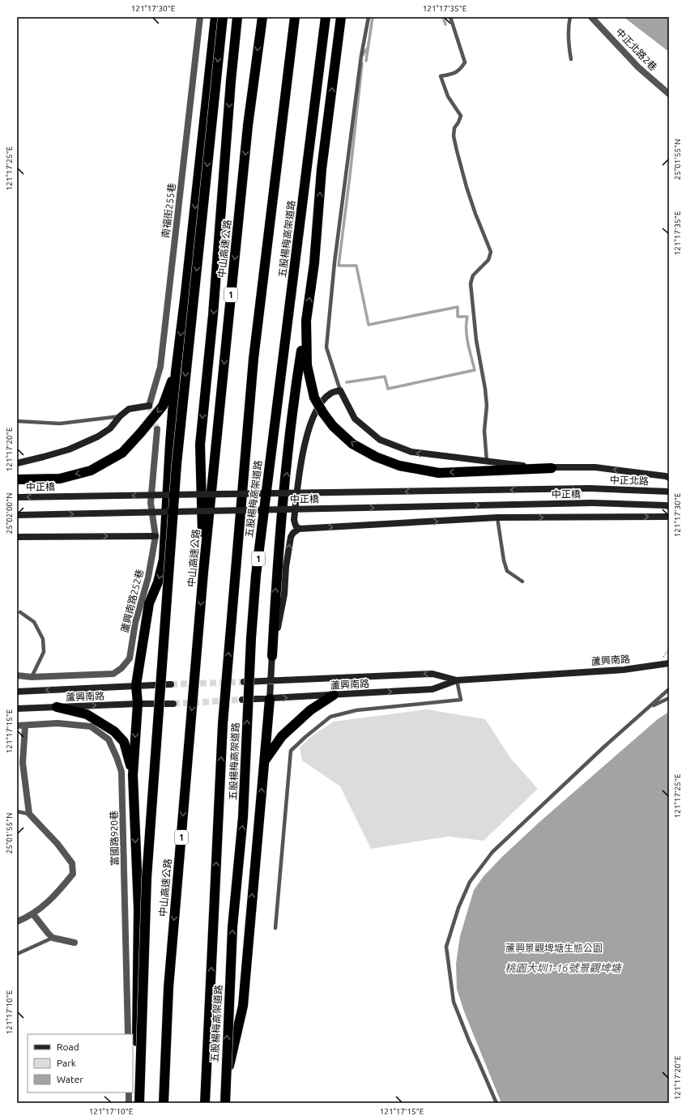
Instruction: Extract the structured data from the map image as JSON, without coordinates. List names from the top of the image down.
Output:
{
  "streets": {
    "highway": ["五股楊梅高架道路", "中山高速公路", "1"],
    "street": [
      "中正北路2巷",
      "南福街255巷",
      "中正北路",
      "中正橋",
      "蘆興南路252巷",
      "蘆興南路",
      "富國路920巷"
    ]
  },
  "crossings": [
    ["中正北路", "中正橋"]
  ],
  "water": ["桃園大圳1-16號景觀埤塘"],
  "parks": ["蘆興景觀埤塘生態公園"],
  "legend": ["Road", "Park", "Water"],
  "coordinates": [
    "121°17'30\"E",
    "121°17'35\"E",
    "25°01'55\"N",
    "121°17'25\"E",
    "121°17'20\"E",
    "25°02'00\"N",
    "121°17'15\"E",
    "121°17'10\"E"
  ]
}
